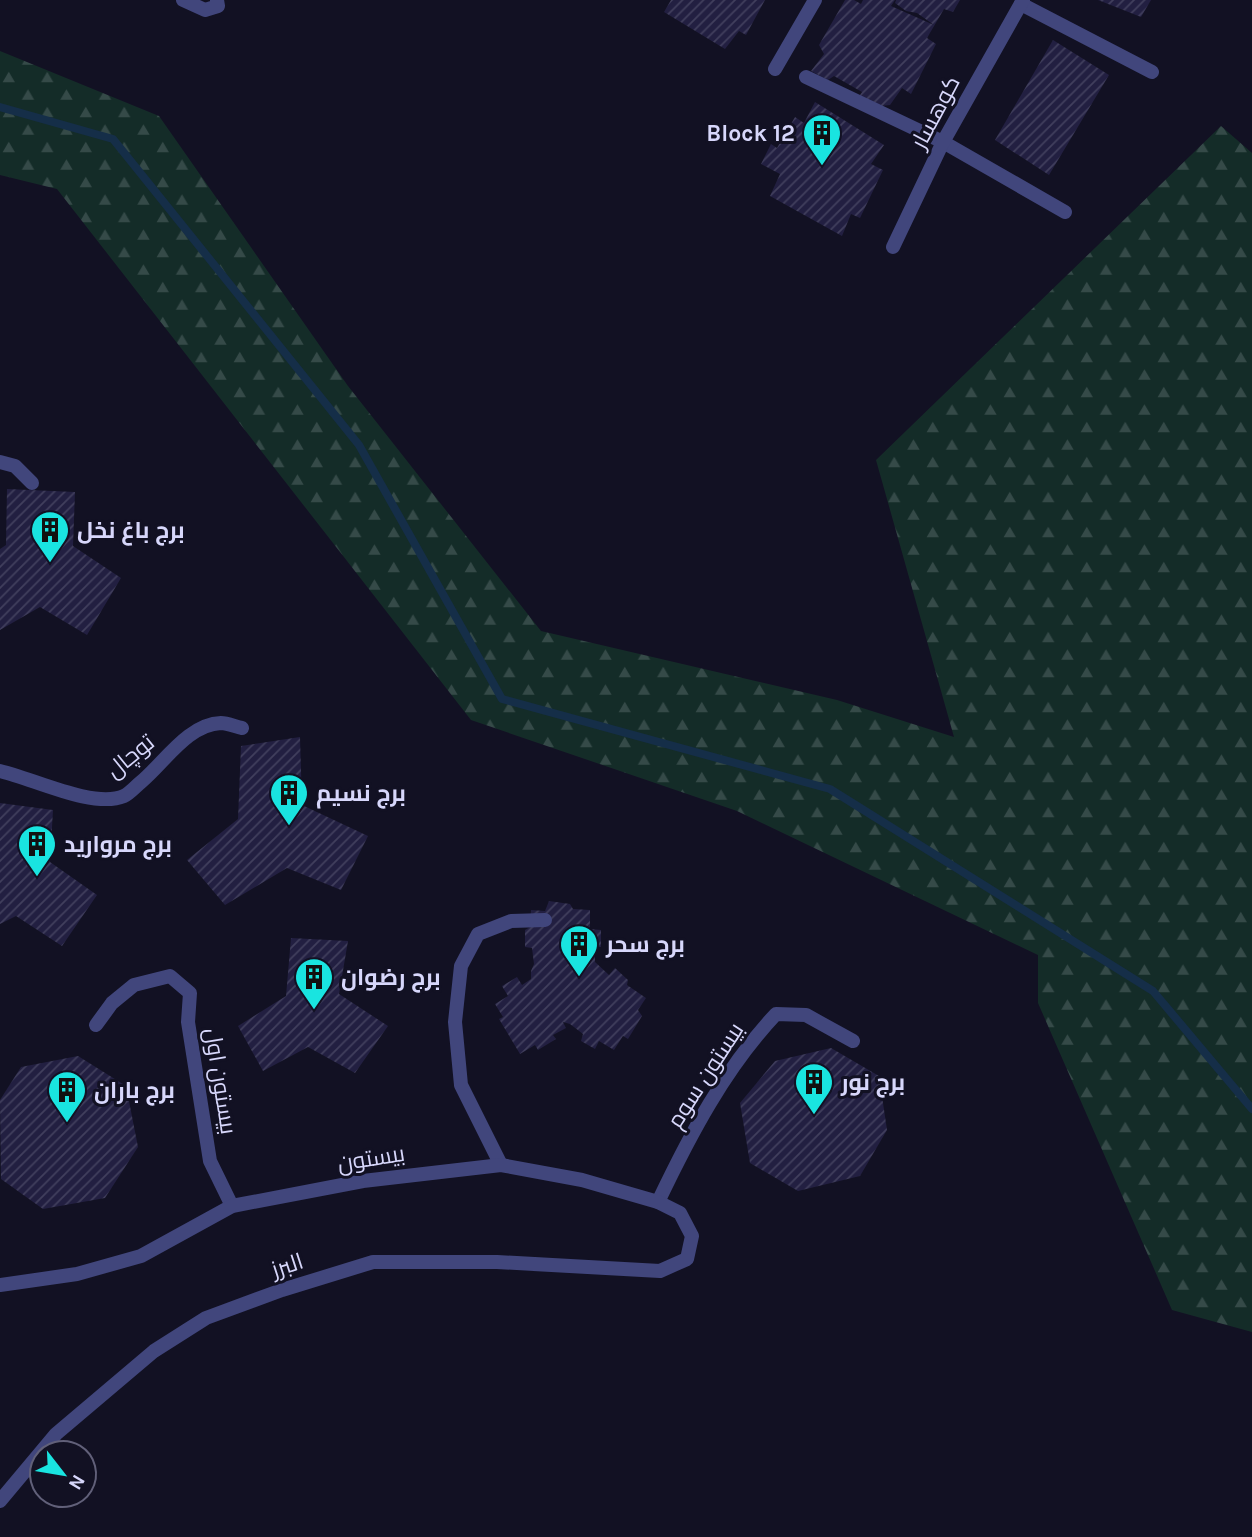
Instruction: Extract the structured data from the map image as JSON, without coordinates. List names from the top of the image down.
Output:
{
  "streets": {
    "street": [
      "کوهسار",
      "توچال",
      "بیستون سوم",
      "بیستون اول",
      "بیستون",
      "البرز"
    ]
  },
  "crossings": [
    ["بیستون سوم", "بیستون"],
    ["بیستون اول", "بیستون"],
    ["بیستون", "البرز"]
  ],
  "places": {
    "building": [
      "Block 12",
      "برج باغ نخل",
      "برج نسیم",
      "برج مروارید",
      "برج سحر",
      "برج رضوان",
      "برج نور",
      "برج باران"
    ]
  },
  "north": "bottom right"
}
